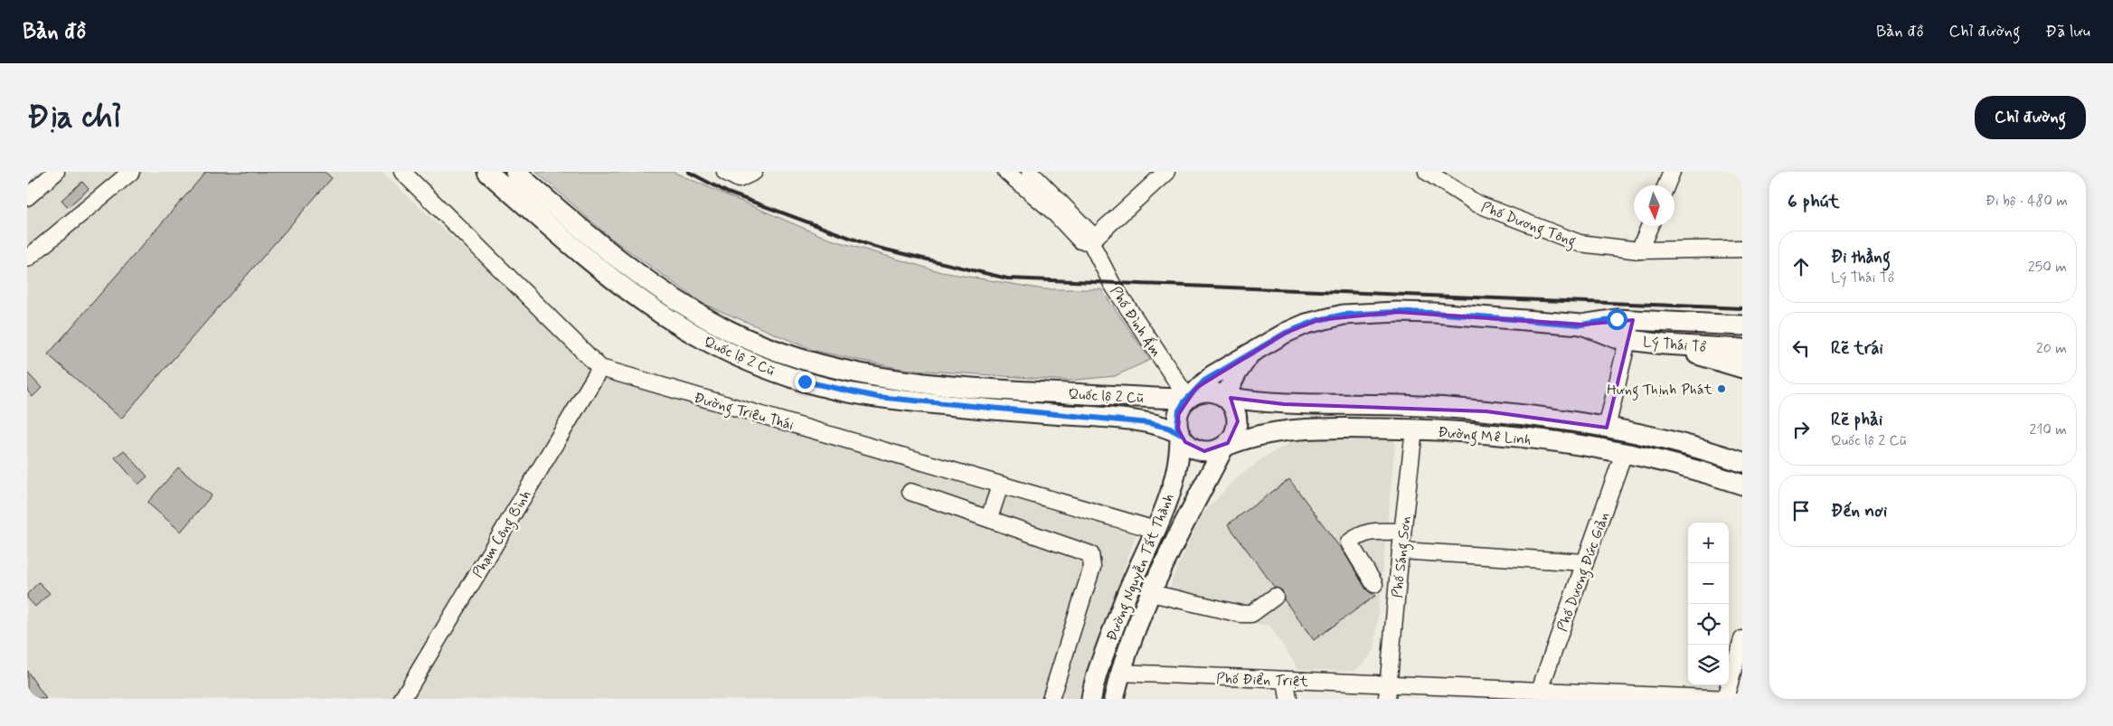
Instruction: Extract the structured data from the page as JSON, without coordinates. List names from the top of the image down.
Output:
{
  "streets": {
    "main road": [
      "Lý Thái Tổ",
      "Quốc lộ 2 Cũ",
      "Đường Mê Linh",
      "Đường Nguyễn Tất Thành"
    ],
    "street": [
      "Phố Dương Tông",
      "Phố Đình Ấm",
      "Đường Triệu Thái",
      "Phạm Công Bình",
      "Phố Sáng Sơn",
      "Phố Dương Đức Giản",
      "Phố Điển Triệt"
    ]
  },
  "crossings": [
    ["Phố Đình Ấm", "Lý Thái Tổ"],
    ["Phố Đình Ấm", "Quốc lộ 2 Cũ"],
    ["Phố Đình Ấm", "Đường Mê Linh"],
    ["Phố Đình Ấm", "Đường Nguyễn Tất Thành"],
    ["Lý Thái Tổ", "Quốc lộ 2 Cũ"],
    ["Lý Thái Tổ", "Đường Mê Linh"],
    ["Lý Thái Tổ", "Đường Nguyễn Tất Thành"],
    ["Quốc lộ 2 Cũ", "Đường Mê Linh"],
    ["Quốc lộ 2 Cũ", "Đường Nguyễn Tất Thành"],
    ["Đường Triệu Thái", "Phạm Công Bình"],
    ["Đường Triệu Thái", "Đường Nguyễn Tất Thành"],
    ["Đường Mê Linh", "Phố Sáng Sơn"],
    ["Đường Mê Linh", "Đường Nguyễn Tất Thành"],
    ["Đường Mê Linh", "Phố Dương Đức Giản"],
    ["Phố Sáng Sơn", "Phố Điển Triệt"],
    ["Đường Nguyễn Tất Thành", "Phố Điển Triệt"],
    ["Phố Dương Đức Giản", "Phố Điển Triệt"]
  ],
  "places": ["Hưng Thịnh Phát"],
  "north": "bottom",
  "page": {
    "header": "Bản đồ",
    "nav": ["Bản đồ", "Chỉ đường", "Đã lưu"],
    "buttons": "Chỉ đường",
    "title": "Địa chỉ",
    "heading": ["6 phút", "Đi bộ · 480 m"],
    "list": [
      ["Đi thẳng", "Lý Thái Tổ", "250 m"],
      ["Rẽ trái", "20 m"],
      ["Rẽ phải", "Quốc lộ 2 Cũ", "210 m"],
      "Đến nơi"
    ],
    "map_buttons": ["+", "−"]
  }
}
